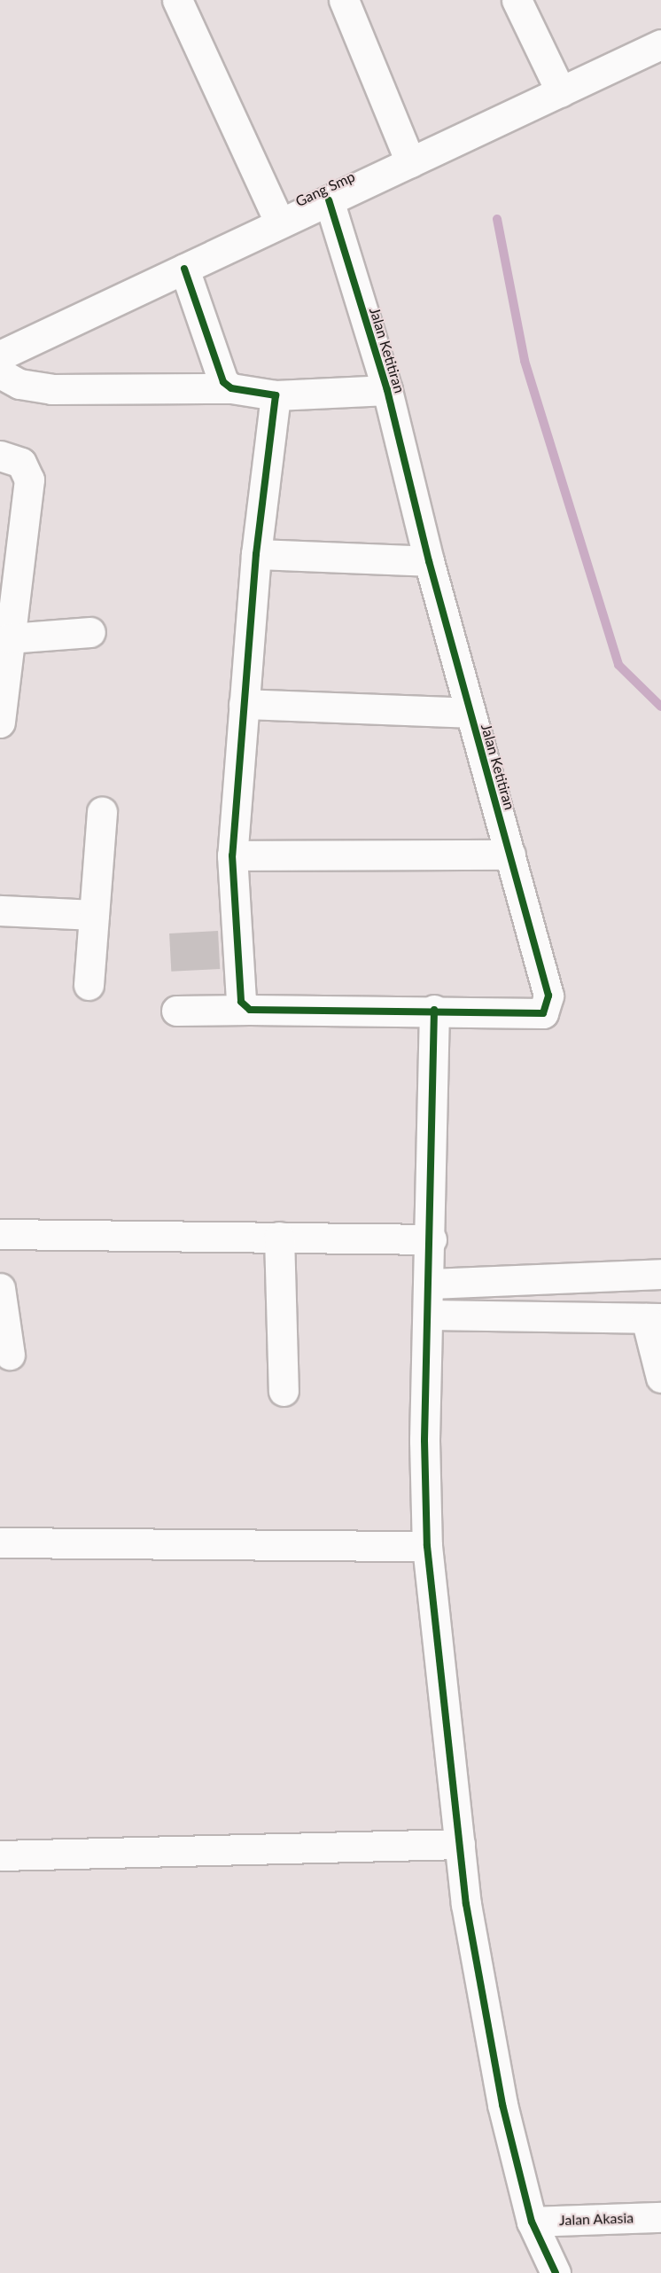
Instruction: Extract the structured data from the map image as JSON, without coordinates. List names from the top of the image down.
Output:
{
  "streets": {
    "street": ["Gang Smp", "Jalan Ketitiran", "Jalan Akasia"]
  },
  "crossings": [
    ["Gang Smp", "Jalan Ketitiran"]
  ]
}
